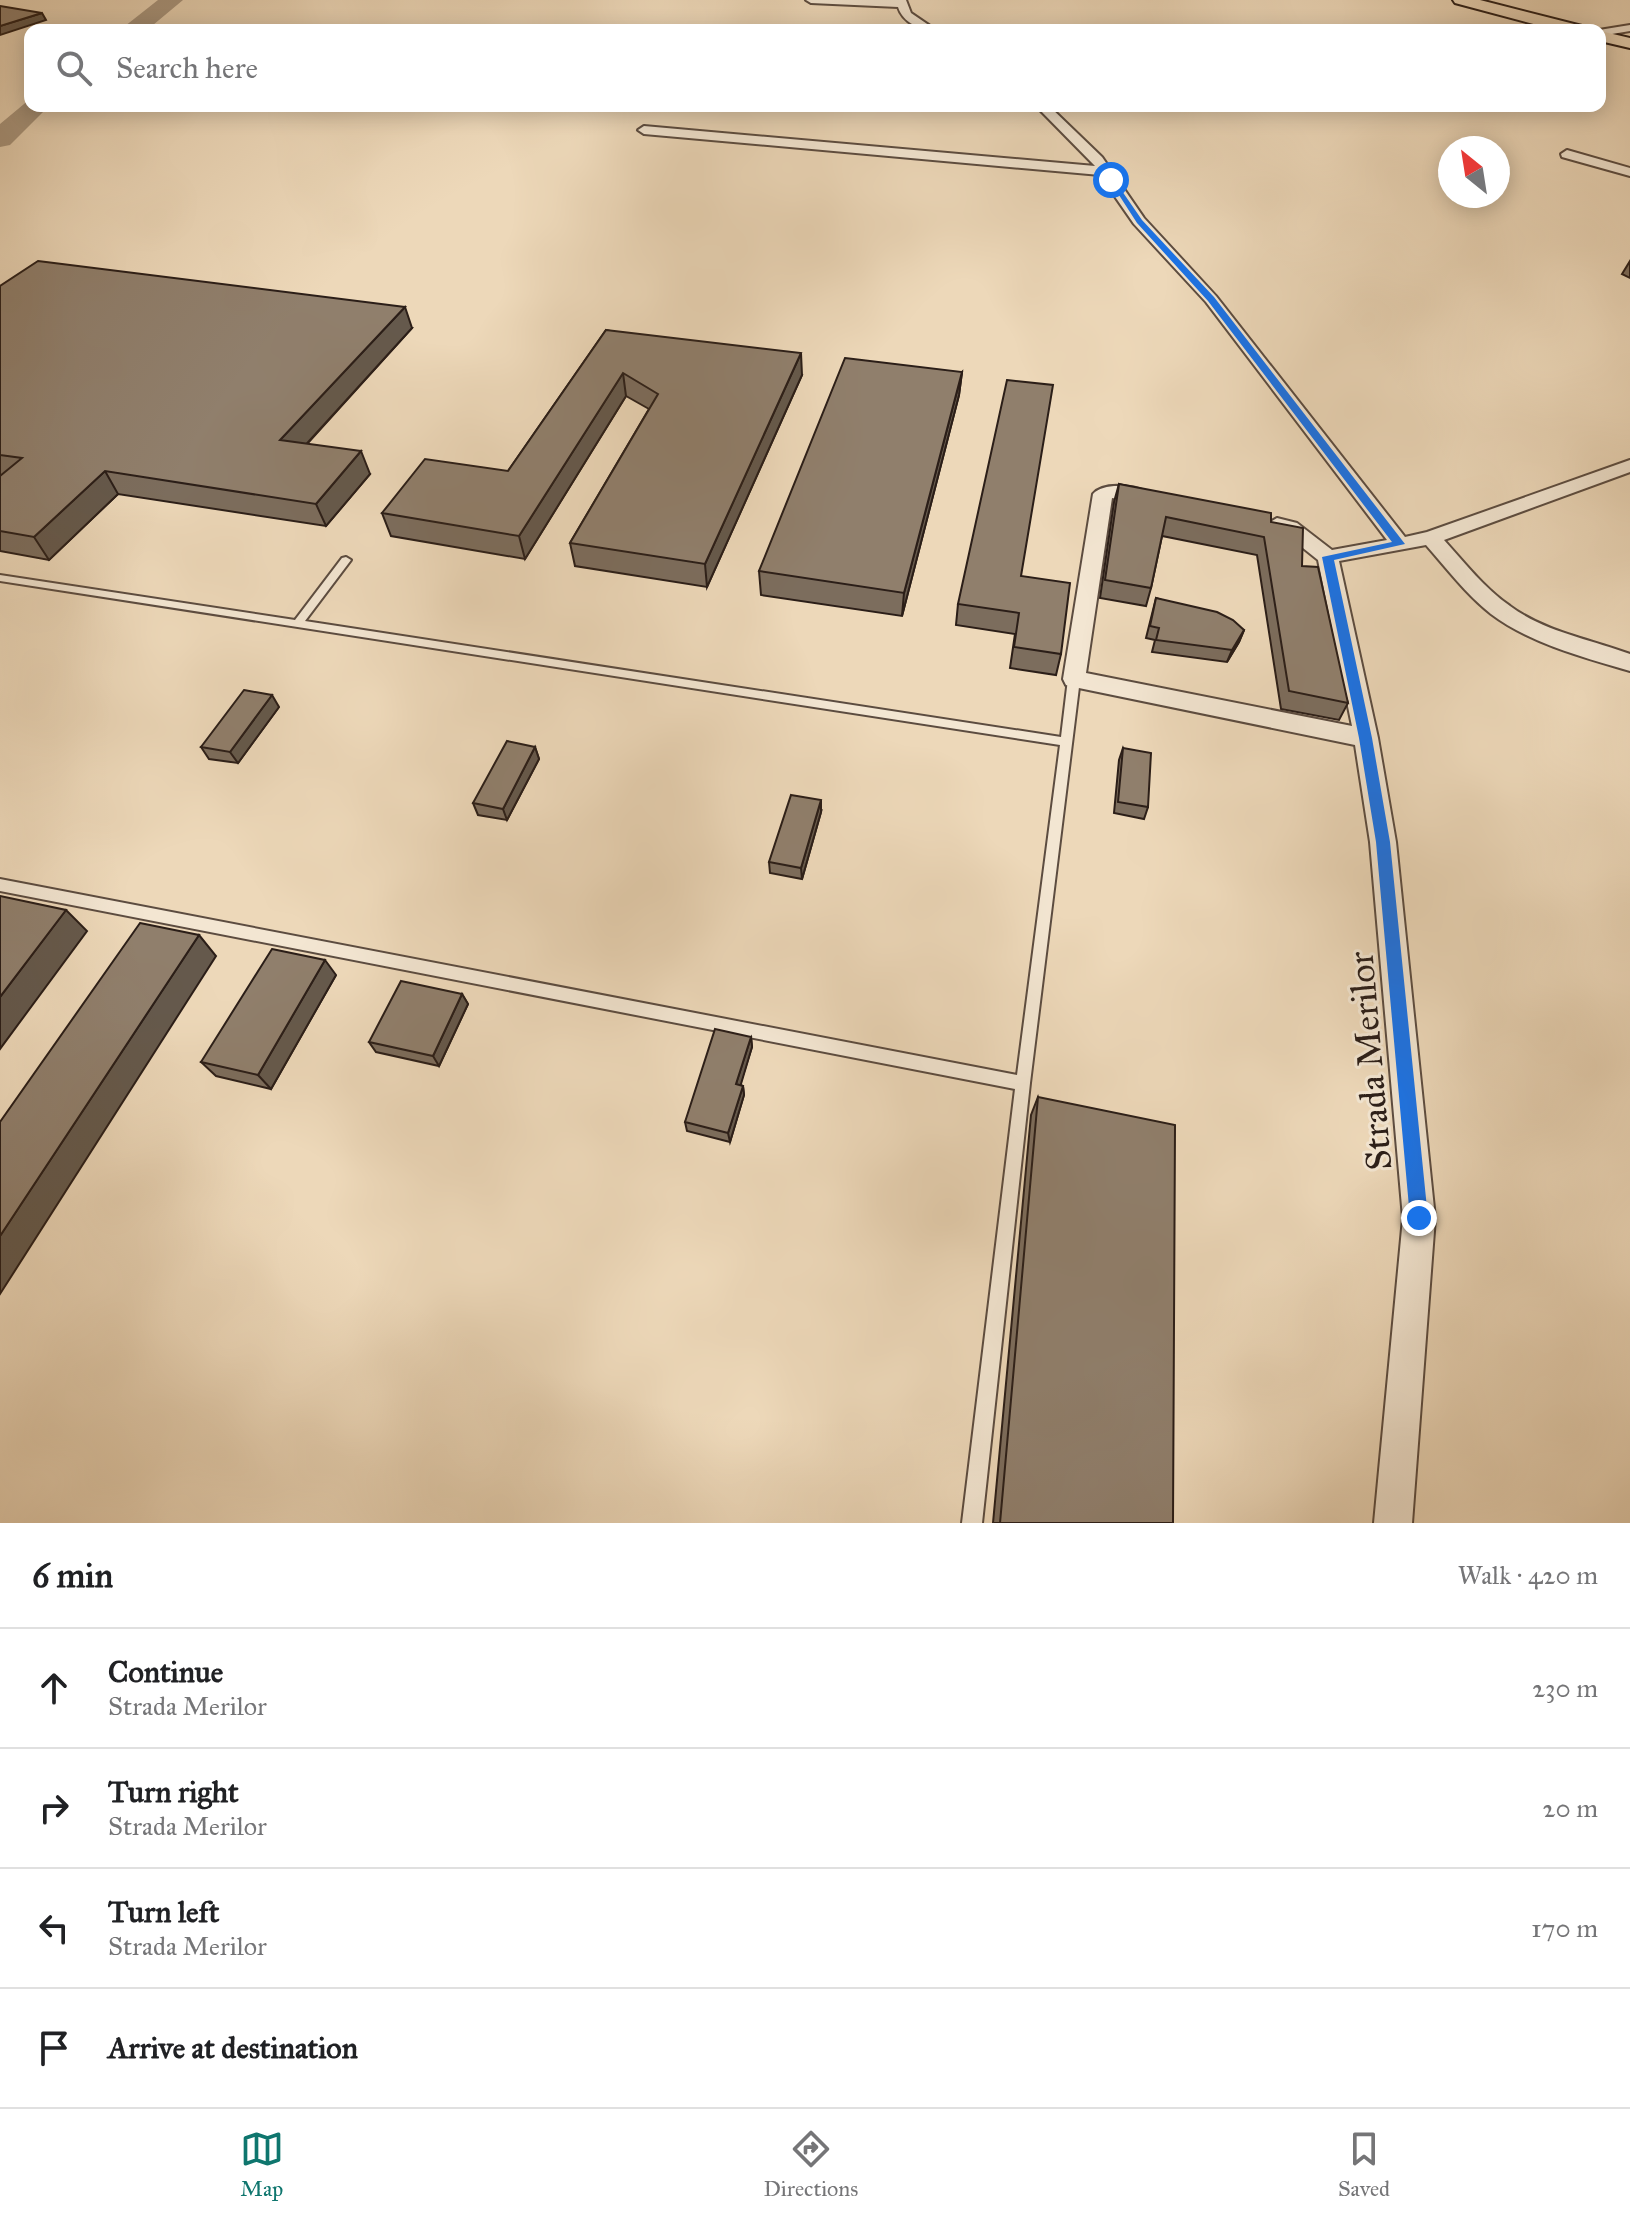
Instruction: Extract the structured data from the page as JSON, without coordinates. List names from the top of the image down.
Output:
{
  "streets": {
    "street": ["Strada Merilor"]
  },
  "north": "top left",
  "page": {
    "search": "Search here",
    "heading": ["6 min", "Walk · 420 m"],
    "list": [
      ["Continue", "Strada Merilor", "230 m"],
      ["Turn right", "Strada Merilor", "20 m"],
      ["Turn left", "Strada Merilor", "170 m"],
      "Arrive at destination"
    ],
    "nav": ["Map", "Directions", "Saved"]
  }
}
